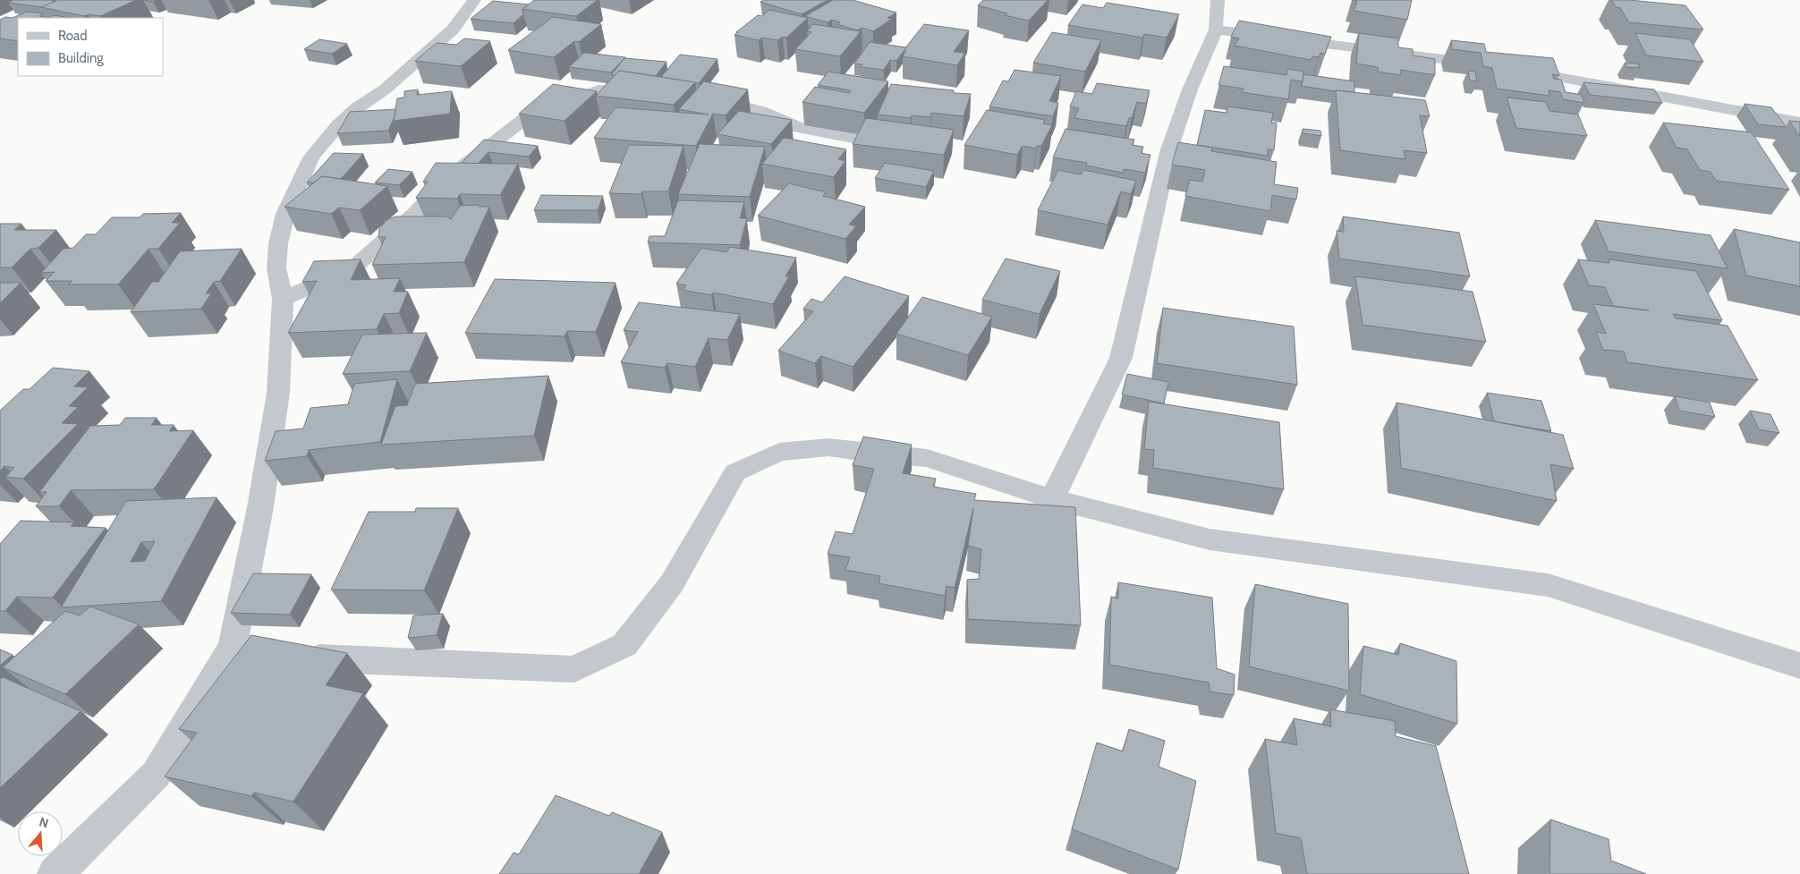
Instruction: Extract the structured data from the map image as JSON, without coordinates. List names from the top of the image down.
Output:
{
  "legend": ["Road", "Building"],
  "north": "top"
}
